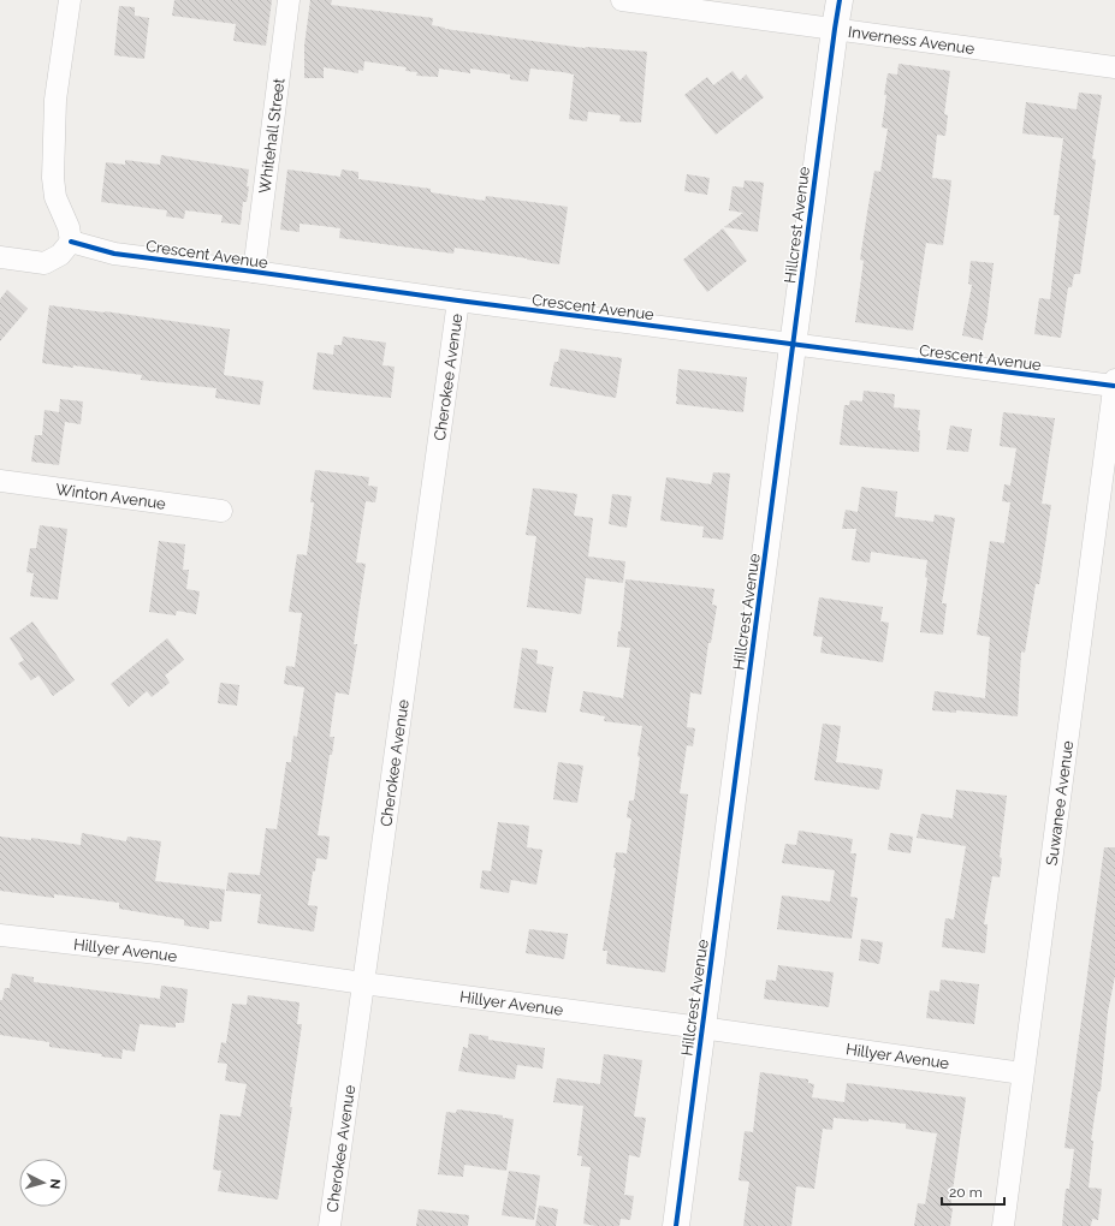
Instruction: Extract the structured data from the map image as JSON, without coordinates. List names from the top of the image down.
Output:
{
  "streets": {
    "street": [
      "Inverness Avenue",
      "Whitehall Street",
      "Hillcrest Avenue",
      "Crescent Avenue",
      "Cherokee Avenue",
      "Winton Avenue",
      "Suwanee Avenue",
      "Hillyer Avenue"
    ]
  },
  "crossings": [
    ["Inverness Avenue", "Hillcrest Avenue"],
    ["Whitehall Street", "Crescent Avenue"],
    ["Hillcrest Avenue", "Crescent Avenue"],
    ["Hillcrest Avenue", "Hillyer Avenue"],
    ["Crescent Avenue", "Cherokee Avenue"],
    ["Crescent Avenue", "Suwanee Avenue"],
    ["Cherokee Avenue", "Hillyer Avenue"],
    ["Suwanee Avenue", "Hillyer Avenue"]
  ],
  "scale_bar": "20 m",
  "north": "right"
}
